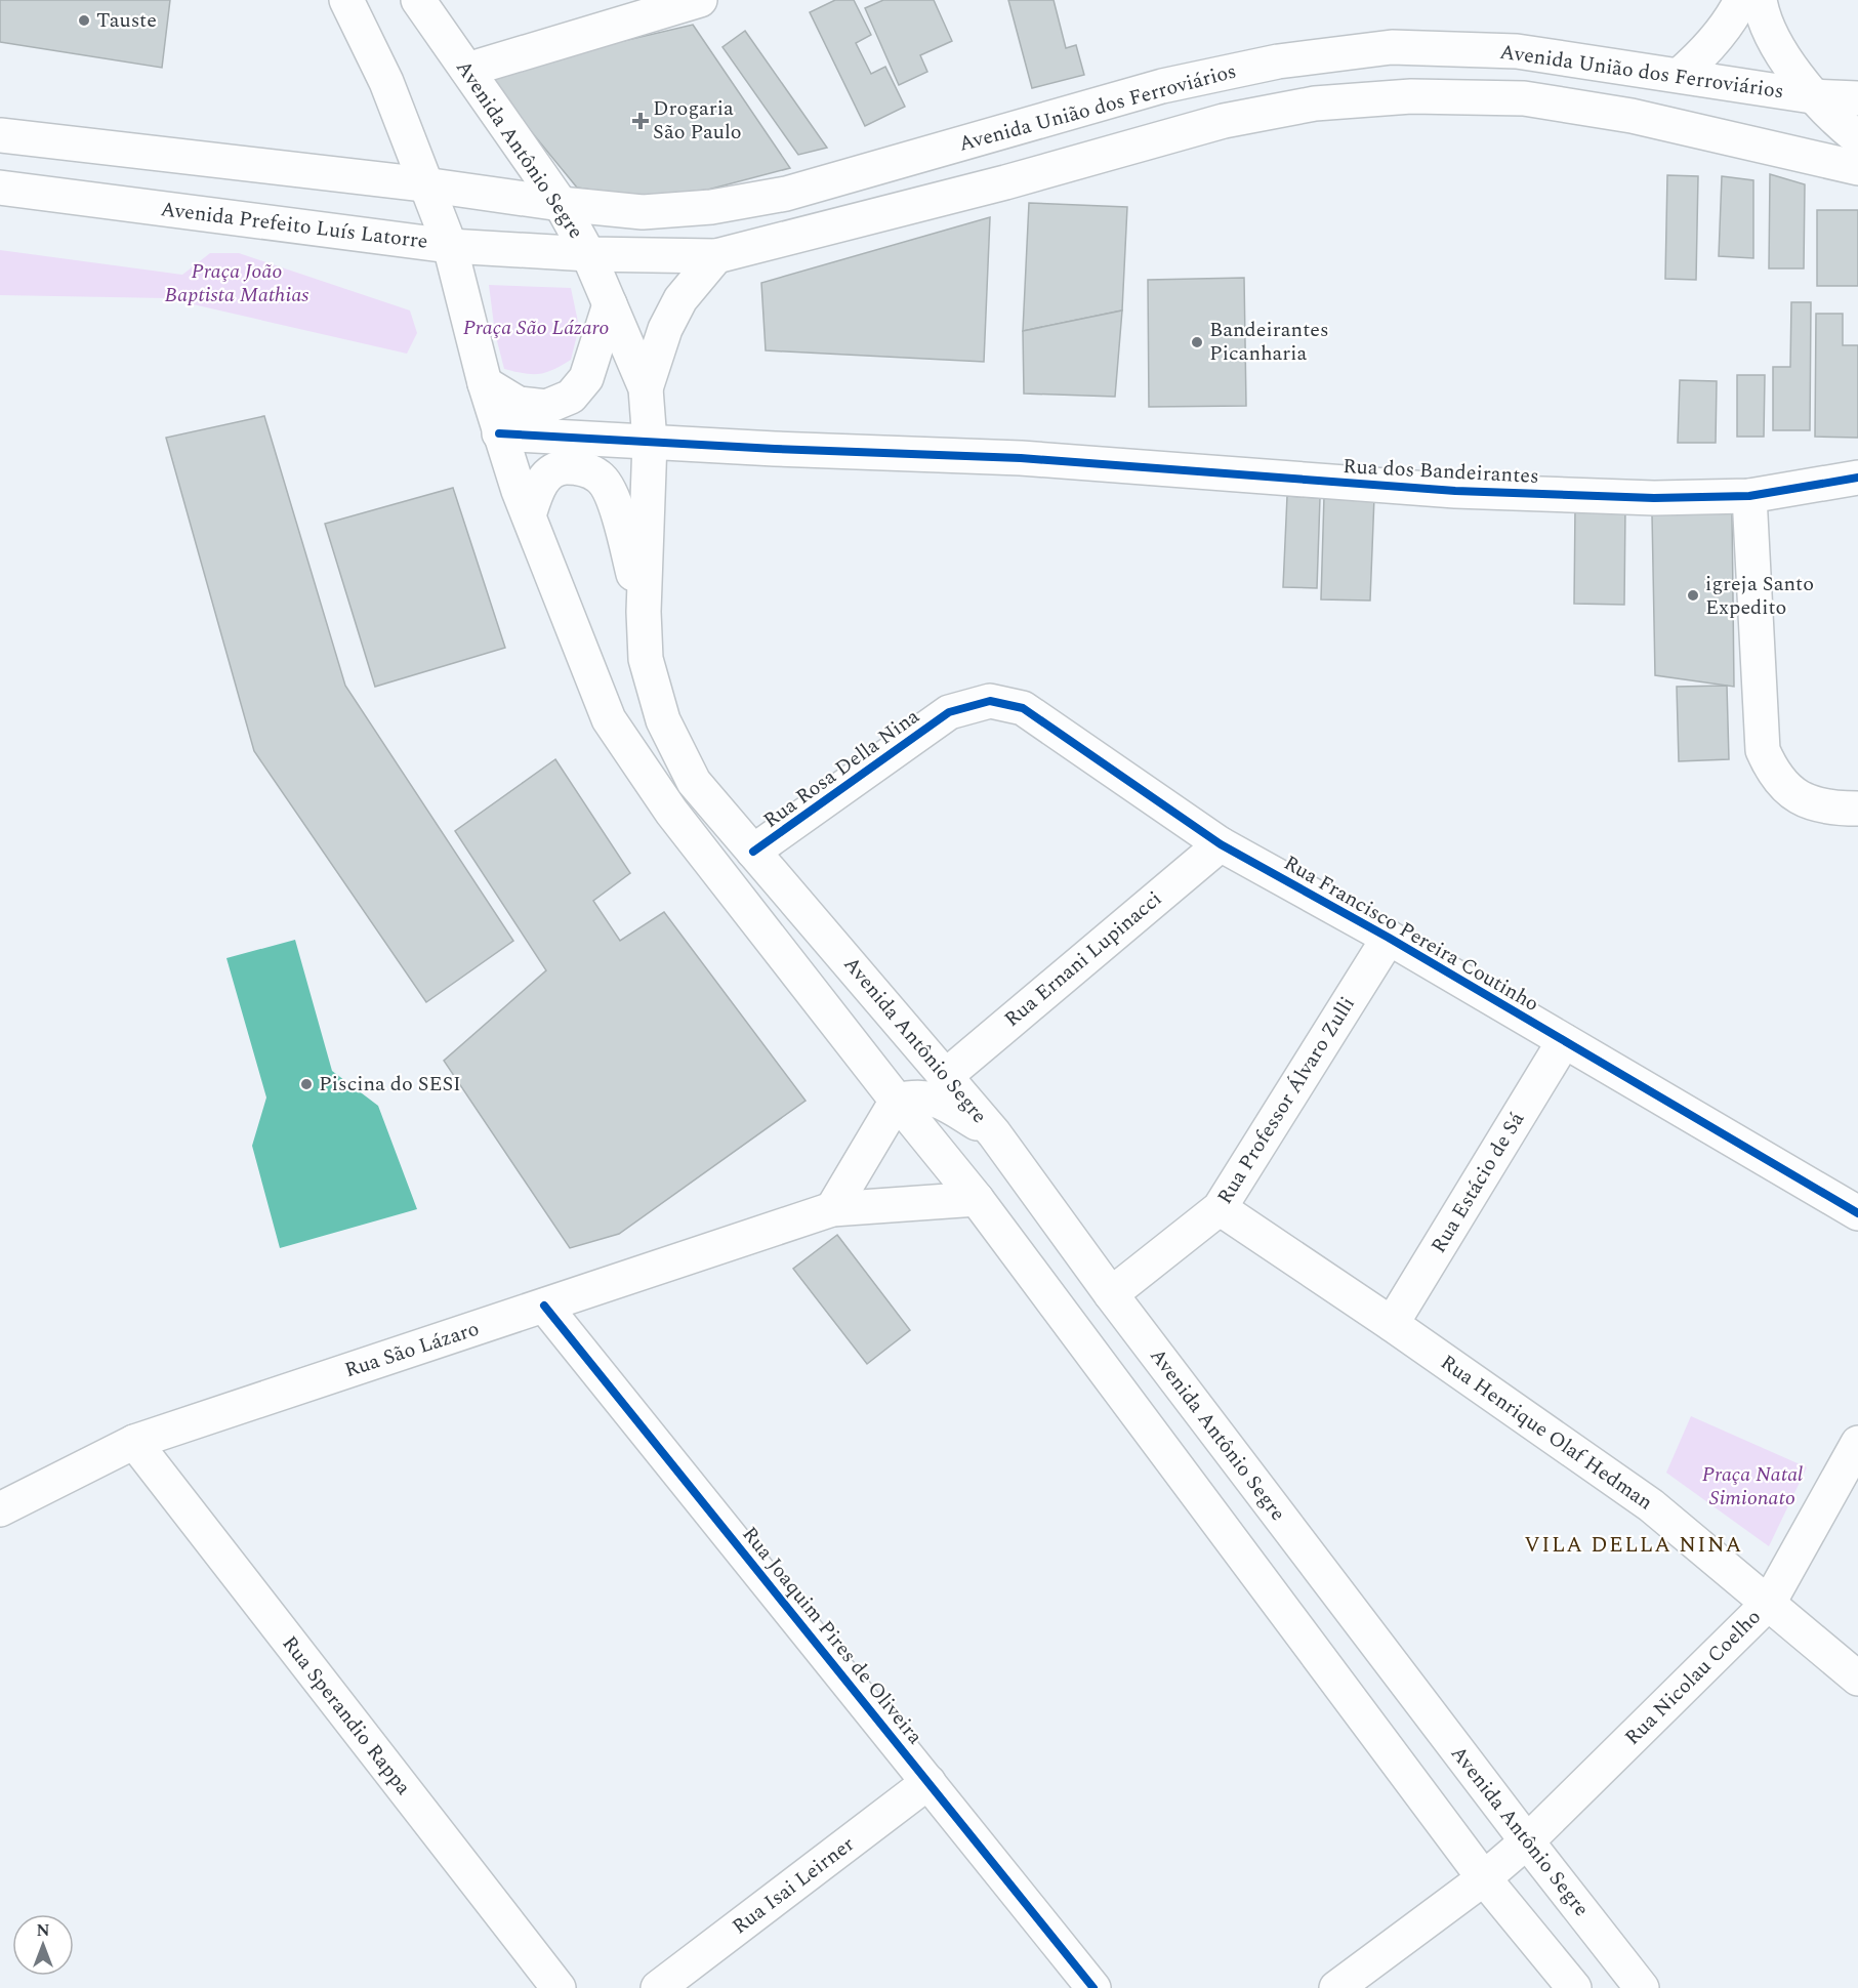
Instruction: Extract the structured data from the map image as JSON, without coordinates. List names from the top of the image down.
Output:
{
  "streets": {
    "main road": [
      "Avenida União dos Ferroviários",
      "Avenida Antônio Segre",
      "Avenida Prefeito Luís Latorre",
      "Rua dos Bandeirantes",
      "Rua Rosa Della Nina",
      "Rua Francisco Pereira Coutinho",
      "Rua Ernani Lupinacci",
      "Rua Professor Álvaro Zulli",
      "Rua Estácio de Sá",
      "Rua São Lázaro",
      "Rua Henrique Olaf Hedman",
      "Rua Joaquim Pires de Oliveira",
      "Rua Nicolau Coelho",
      "Rua Sperandio Rappa",
      "Rua Isai Leirner"
    ]
  },
  "crossings": [
    ["Avenida União dos Ferroviários", "Avenida Antônio Segre"],
    ["Avenida Antônio Segre", "Avenida Prefeito Luís Latorre"],
    ["Avenida Antônio Segre", "Rua dos Bandeirantes"],
    ["Avenida Antônio Segre", "Rua Rosa Della Nina"],
    ["Avenida Antônio Segre", "Rua Ernani Lupinacci"],
    ["Avenida Antônio Segre", "Rua Professor Álvaro Zulli"],
    ["Avenida Antônio Segre", "Rua Nicolau Coelho"],
    ["Rua Rosa Della Nina", "Rua Francisco Pereira Coutinho"],
    ["Rua Francisco Pereira Coutinho", "Rua Ernani Lupinacci"],
    ["Rua Francisco Pereira Coutinho", "Rua Professor Álvaro Zulli"],
    ["Rua Francisco Pereira Coutinho", "Rua Estácio de Sá"],
    ["Rua Professor Álvaro Zulli", "Rua Henrique Olaf Hedman"],
    ["Rua Estácio de Sá", "Rua Henrique Olaf Hedman"],
    ["Rua São Lázaro", "Rua Joaquim Pires de Oliveira"],
    ["Rua São Lázaro", "Rua Sperandio Rappa"],
    ["Rua Henrique Olaf Hedman", "Rua Nicolau Coelho"],
    ["Rua Joaquim Pires de Oliveira", "Rua Isai Leirner"]
  ],
  "districts": ["VILA DELLA NINA"],
  "parks": ["Praça João Baptista Mathias", "Praça São Lázaro", "Praça Natal Simionato"],
  "places": {
    "other": [
      "Tauste",
      "Bandeirantes Picanharia",
      "igreja Santo Expedito",
      "Piscina do SESI"
    ],
    "health": ["Drogaria São Paulo"]
  },
  "north": "top"
}
